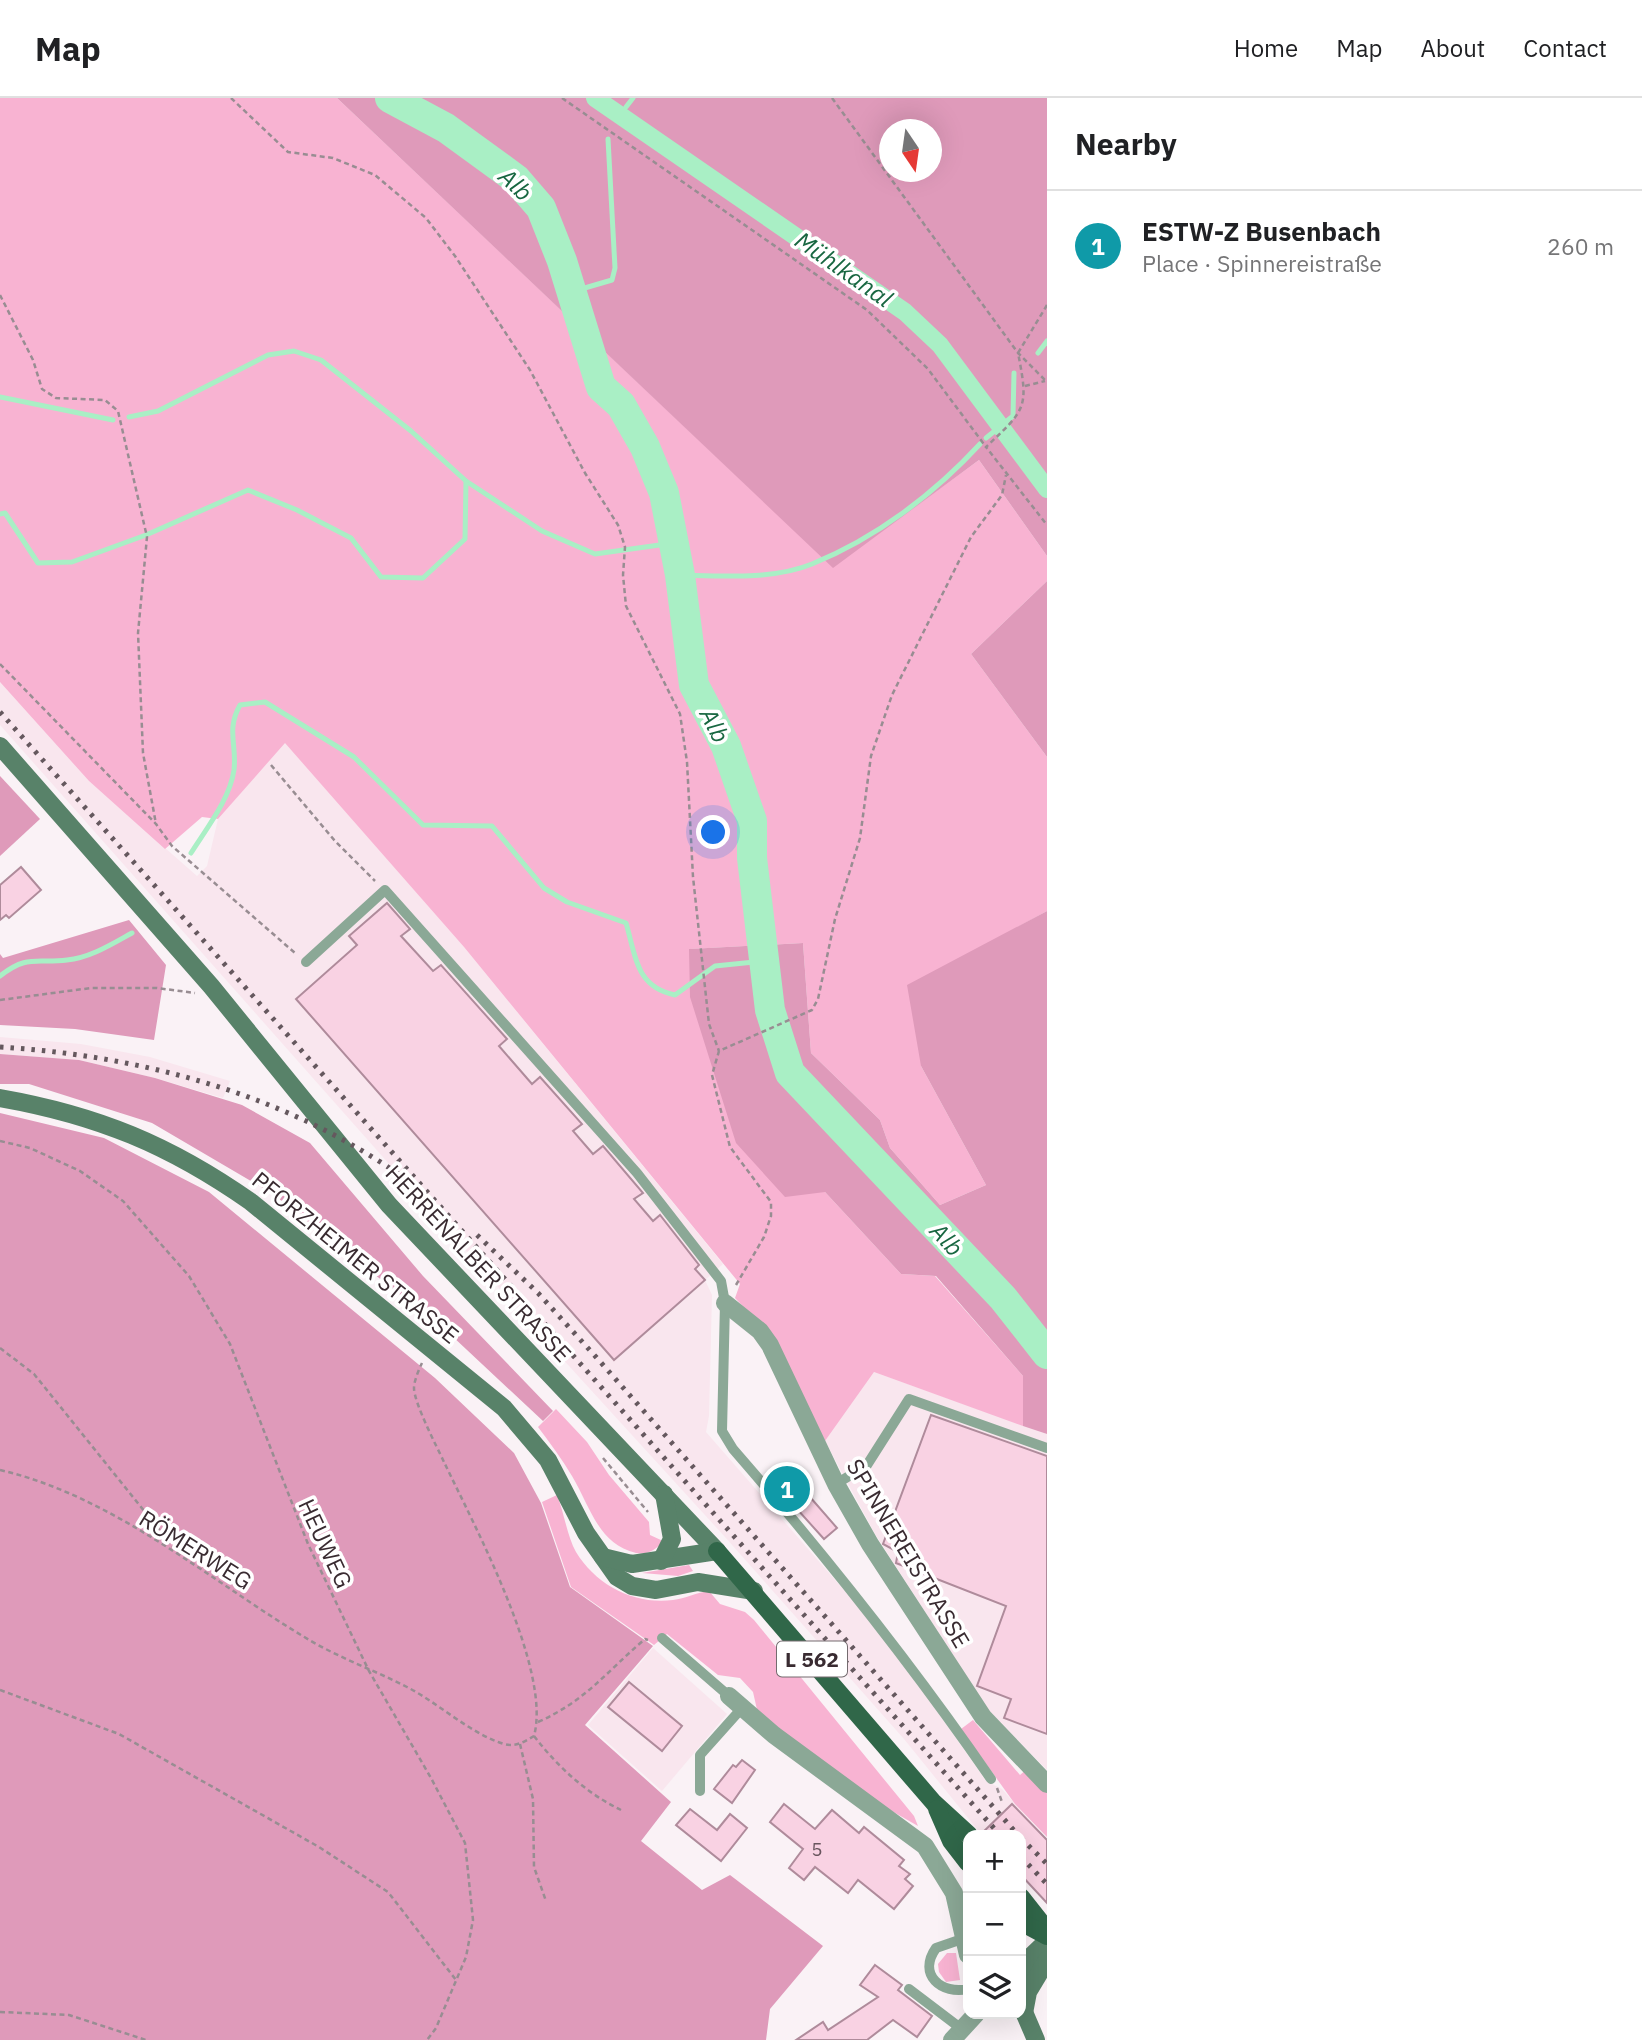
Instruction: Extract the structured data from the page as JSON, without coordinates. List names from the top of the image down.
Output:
{
  "streets": {
    "main road": ["PFORZHEIMER STRASSE", "HERRENALBER STRASSE", "L 562"],
    "street": ["SPINNEREISTRASSE"],
    "path": ["HEUWEG", "RÖMERWEG"]
  },
  "crossings": [
    ["PFORZHEIMER STRASSE", "HERRENALBER STRASSE"],
    ["HEUWEG", "RÖMERWEG"]
  ],
  "water": ["Alb", "Mühlkanal"],
  "house_numbers": ["5"],
  "north": "bottom",
  "page": {
    "header": "Map",
    "nav": [
      "Home",
      "Map",
      "About",
      "Contact"
    ],
    "heading": "Nearby",
    "list": [
      {
        "mark": "1",
        "name": "ESTW-Z Busenbach",
        "note": "Place · Spinnereistraße",
        "value": "260 m"
      }
    ],
    "pins": "1",
    "map_buttons": ["+", "−"]
  }
}
